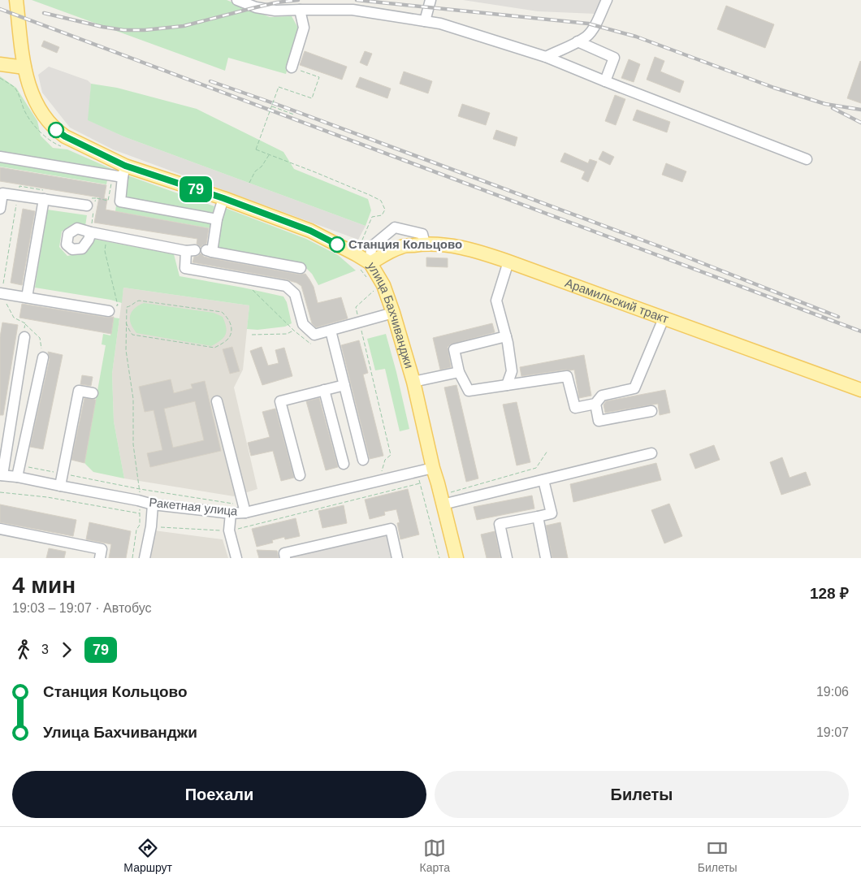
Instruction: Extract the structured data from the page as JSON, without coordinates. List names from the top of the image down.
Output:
{
  "streets": {
    "main road": ["Арамильский тракт", "улица Бахчиванджи"],
    "street": ["Ракетная улица"]
  },
  "crossings": [
    ["Арамильский тракт", "улица Бахчиванджи"],
    ["улица Бахчиванджи", "Ракетная улица"]
  ],
  "places": ["Станция Кольцово"],
  "lines": ["bus line 79"],
  "page": {
    "on_map": "79",
    "heading": ["4 мин", "19:03 – 19:07 · Автобус", "128 ₽"],
    "legs": ["3", "79"],
    "list": [
      {
        "name": "Станция Кольцово",
        "value": "19:06"
      },
      {
        "name": "Улица Бахчиванджи",
        "value": "19:07"
      }
    ],
    "buttons": ["Поехали", "Билеты"],
    "tabs": ["Маршрут", "Карта", "Билеты"]
  }
}
